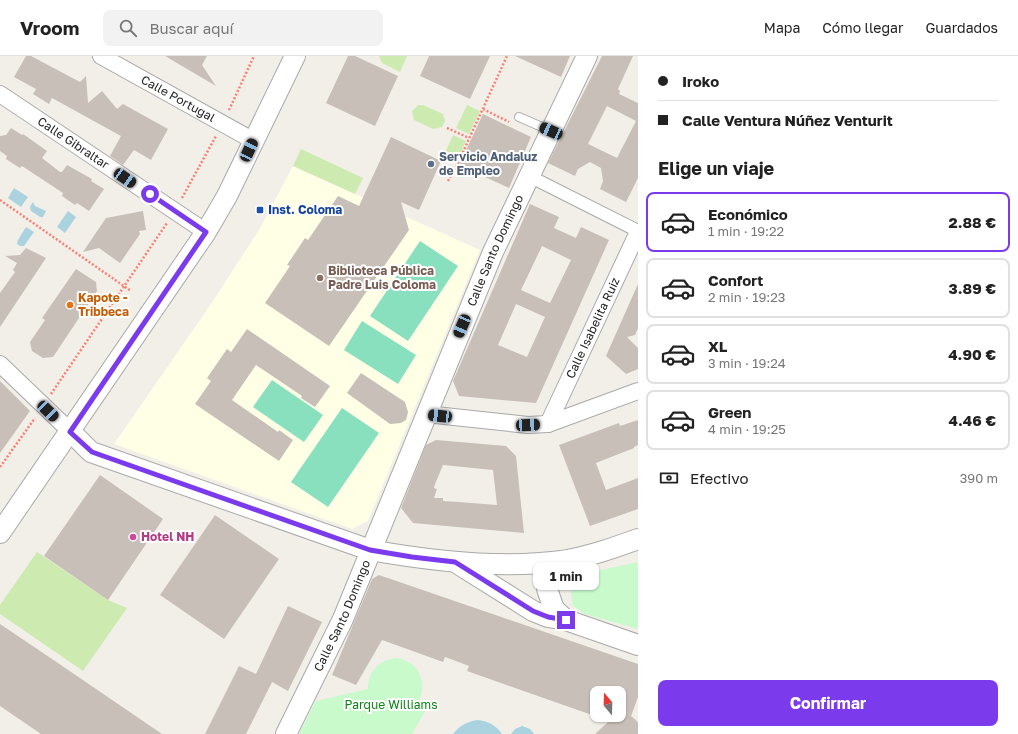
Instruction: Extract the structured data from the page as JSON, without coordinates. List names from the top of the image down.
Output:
{
  "streets": {
    "street": [
      "Calle Portugal",
      "Calle Gibraltar",
      "Calle Santo Domingo",
      "Calle Isabelita Ruiz"
    ]
  },
  "parks": ["Parque Williams"],
  "places": {
    "other": [
      "Servicio Andaluz de Empleo",
      "Biblioteca Pública Padre Luis Coloma",
      "Kapote - Tribbeca",
      "Hotel NH"
    ],
    "transit": ["Inst. Coloma"]
  },
  "north": "top",
  "page": {
    "header": "Vroom",
    "search": "Buscar aquí",
    "nav": ["Mapa", "Cómo llegar", "Guardados"],
    "banner": ["Iroko", "Calle Ventura Núñez Venturit"],
    "heading": "Elige un viaje",
    "list": [
      {
        "name": "Económico",
        "note": "1 min · 19:22",
        "value": "2.88 €"
      },
      {
        "name": "Confort",
        "note": "2 min · 19:23",
        "value": "3.89 €"
      },
      {
        "name": "XL",
        "note": "3 min · 19:24",
        "value": "4.90 €"
      },
      {
        "name": "Green",
        "note": "4 min · 19:25",
        "value": "4.46 €"
      }
    ],
    "pay": ["Efectivo", "390 m"],
    "bubble": "1 min",
    "buttons": "Confirmar"
  }
}
